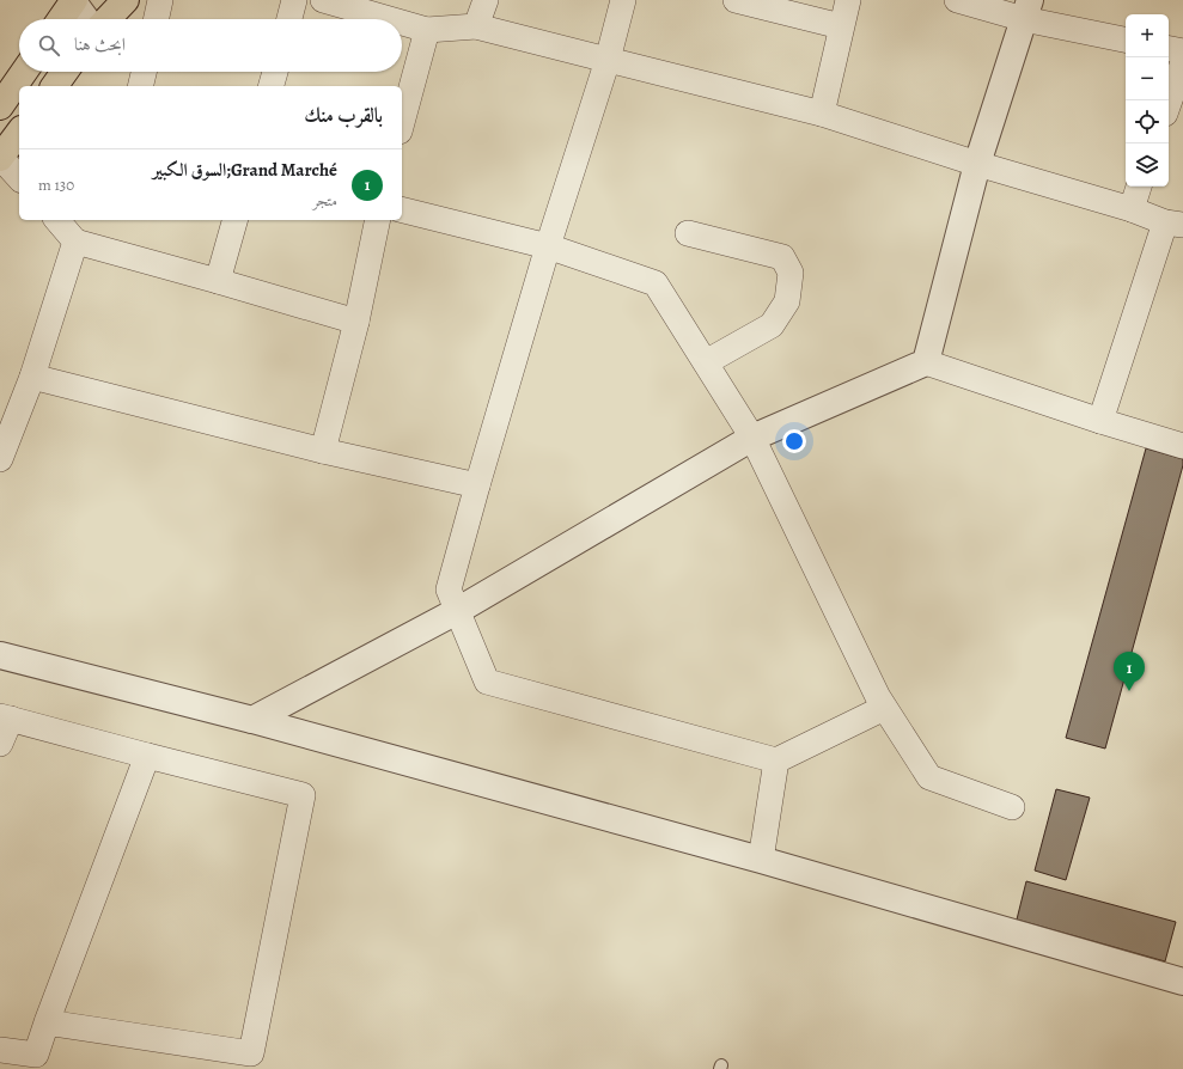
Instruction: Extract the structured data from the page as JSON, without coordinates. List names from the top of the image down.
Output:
{
  "page": {
    "map_buttons": ["+", "−"],
    "search": "ابحث هنا",
    "heading": "بالقرب منك",
    "list": [
      {
        "mark": "1",
        "name": "Grand Marché;السوق الكبير",
        "note": "متجر",
        "value": "130 m"
      }
    ],
    "pins": "1"
  }
}
